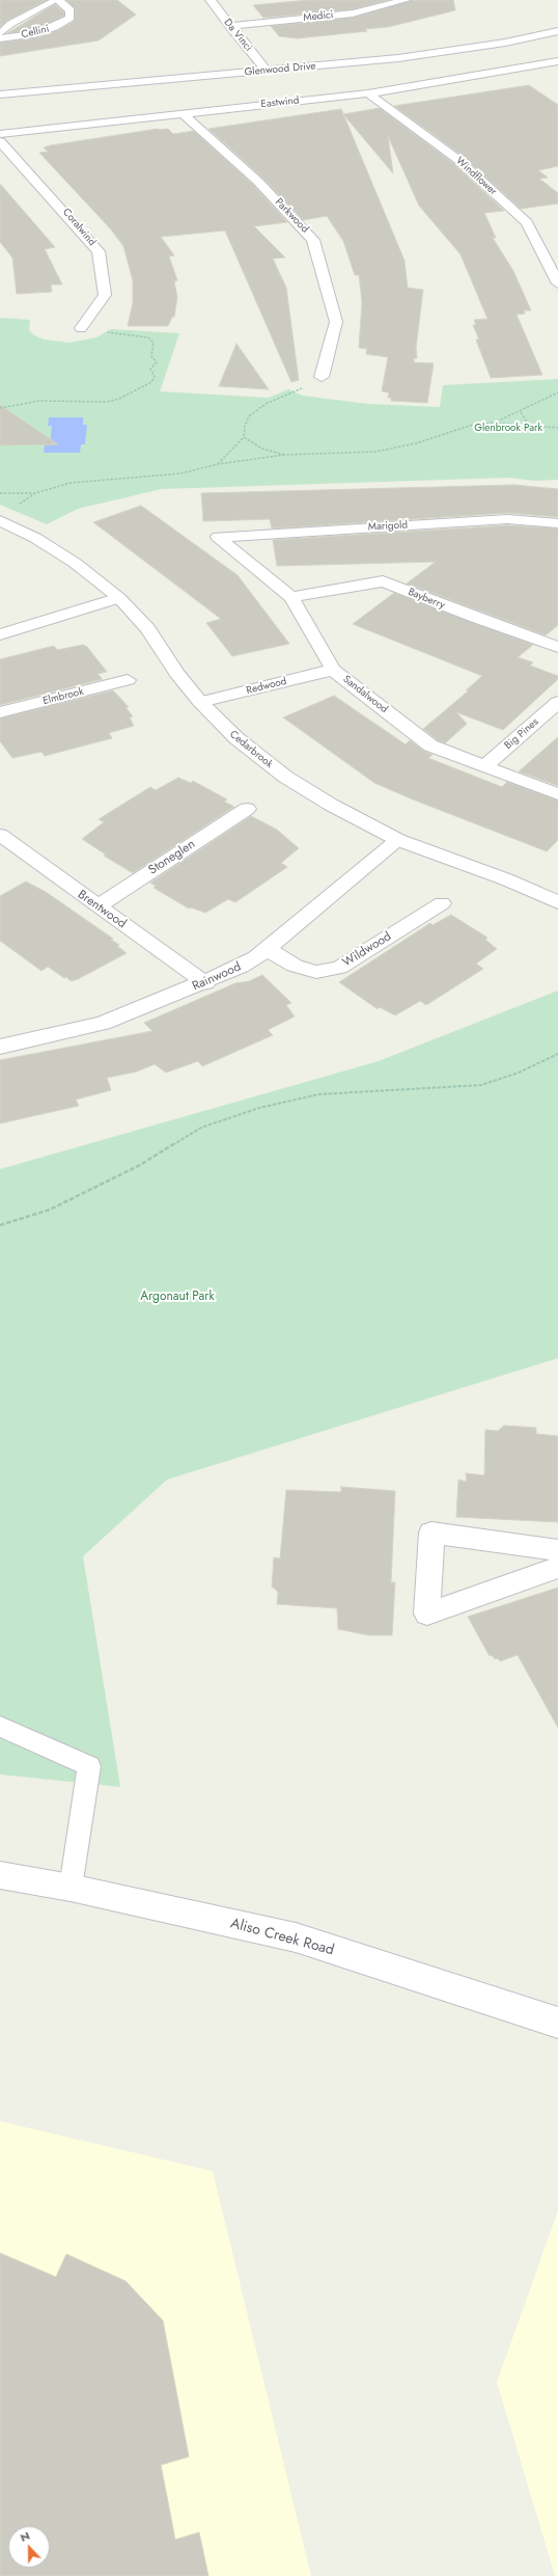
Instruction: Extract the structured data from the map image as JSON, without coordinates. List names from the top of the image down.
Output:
{
  "streets": {
    "street": [
      "Medici",
      "Cellini",
      "Da Vinci",
      "Glenwood Drive",
      "Eastwind",
      "Windflower",
      "Parkwood",
      "Coralwind",
      "Marigold",
      "Bayberry",
      "Redwood",
      "Sandalwood",
      "Elmbrook",
      "Big Pines",
      "Cedarbrook",
      "Stoneglen",
      "Brentwood",
      "Wildwood",
      "Rainwood",
      "Aliso Creek Road"
    ]
  },
  "crossings": [
    ["Medici", "Da Vinci"],
    ["Da Vinci", "Glenwood Drive"],
    ["Eastwind", "Windflower"],
    ["Eastwind", "Parkwood"],
    ["Marigold", "Sandalwood"],
    ["Bayberry", "Sandalwood"],
    ["Redwood", "Sandalwood"],
    ["Redwood", "Cedarbrook"],
    ["Sandalwood", "Big Pines"],
    ["Cedarbrook", "Rainwood"],
    ["Stoneglen", "Brentwood"],
    ["Brentwood", "Rainwood"],
    ["Wildwood", "Rainwood"]
  ],
  "parks": ["Glenbrook Park", "Argonaut Park"],
  "north": "top"
}
